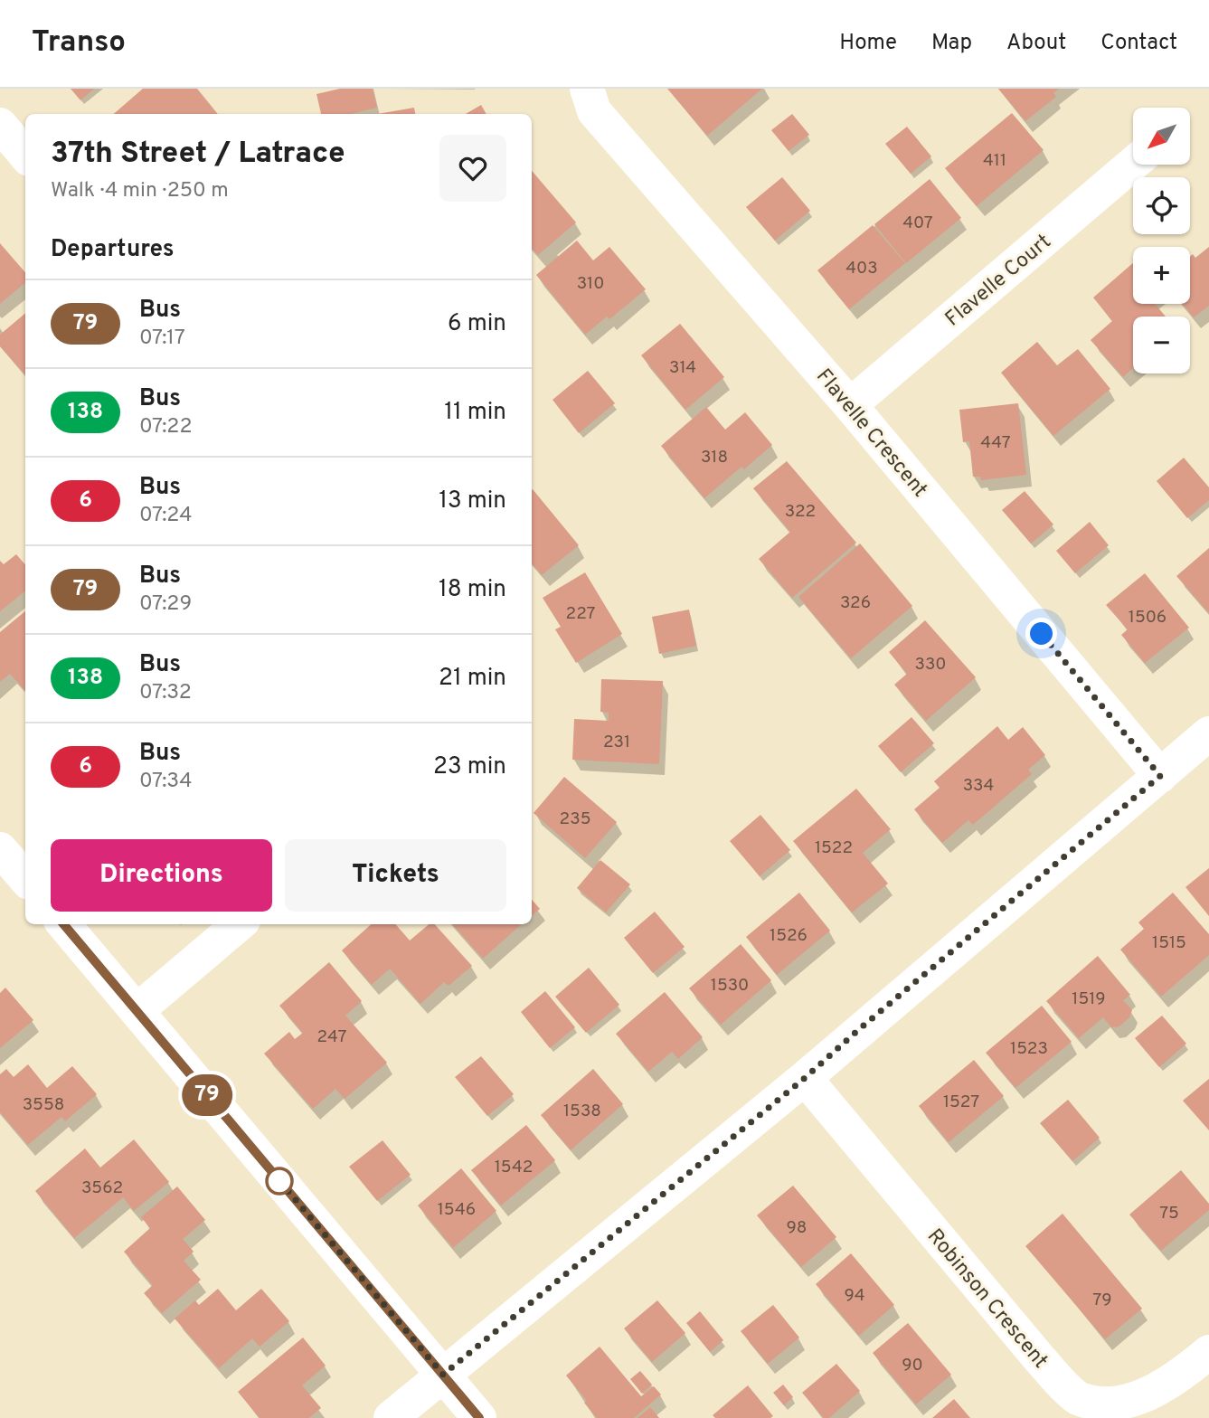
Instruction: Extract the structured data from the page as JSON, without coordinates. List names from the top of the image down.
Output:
{
  "streets": {
    "street": ["Flavelle Court", "Flavelle Crescent", "Robinson Crescent"]
  },
  "crossings": [
    ["Flavelle Court", "Flavelle Crescent"]
  ],
  "lines": ["bus line 79"],
  "house_numbers": [
    "411",
    "407",
    "403",
    "310",
    "314",
    "447",
    "318",
    "322",
    "326",
    "227",
    "1506",
    "330",
    "231",
    "334",
    "235",
    "1522",
    "1526",
    "1515",
    "1530",
    "1519",
    "247",
    "1523",
    "1527",
    "3558",
    "1538",
    "1542",
    "3562",
    "1546",
    "75",
    "98",
    "94",
    "79",
    "90"
  ],
  "north": "bottom left",
  "page": {
    "header": "Transo",
    "nav": [
      "Home",
      "Map",
      "About",
      "Contact"
    ],
    "on_map": "79",
    "map_buttons": ["+", "−"],
    "heading": [
      ["37th Street / Latrace", "Walk · 4 min · 250 m"],
      "Departures"
    ],
    "list": [
      {
        "mark": "79",
        "name": "Bus",
        "note": "07:17",
        "value": "6 min"
      },
      {
        "mark": "138",
        "name": "Bus",
        "note": "07:22",
        "value": "11 min"
      },
      {
        "mark": "6",
        "name": "Bus",
        "note": "07:24",
        "value": "13 min"
      },
      {
        "mark": "79",
        "name": "Bus",
        "note": "07:29",
        "value": "18 min"
      },
      {
        "mark": "138",
        "name": "Bus",
        "note": "07:32",
        "value": "21 min"
      },
      {
        "mark": "6",
        "name": "Bus",
        "note": "07:34",
        "value": "23 min"
      }
    ],
    "buttons": ["Directions", "Tickets"]
  }
}
